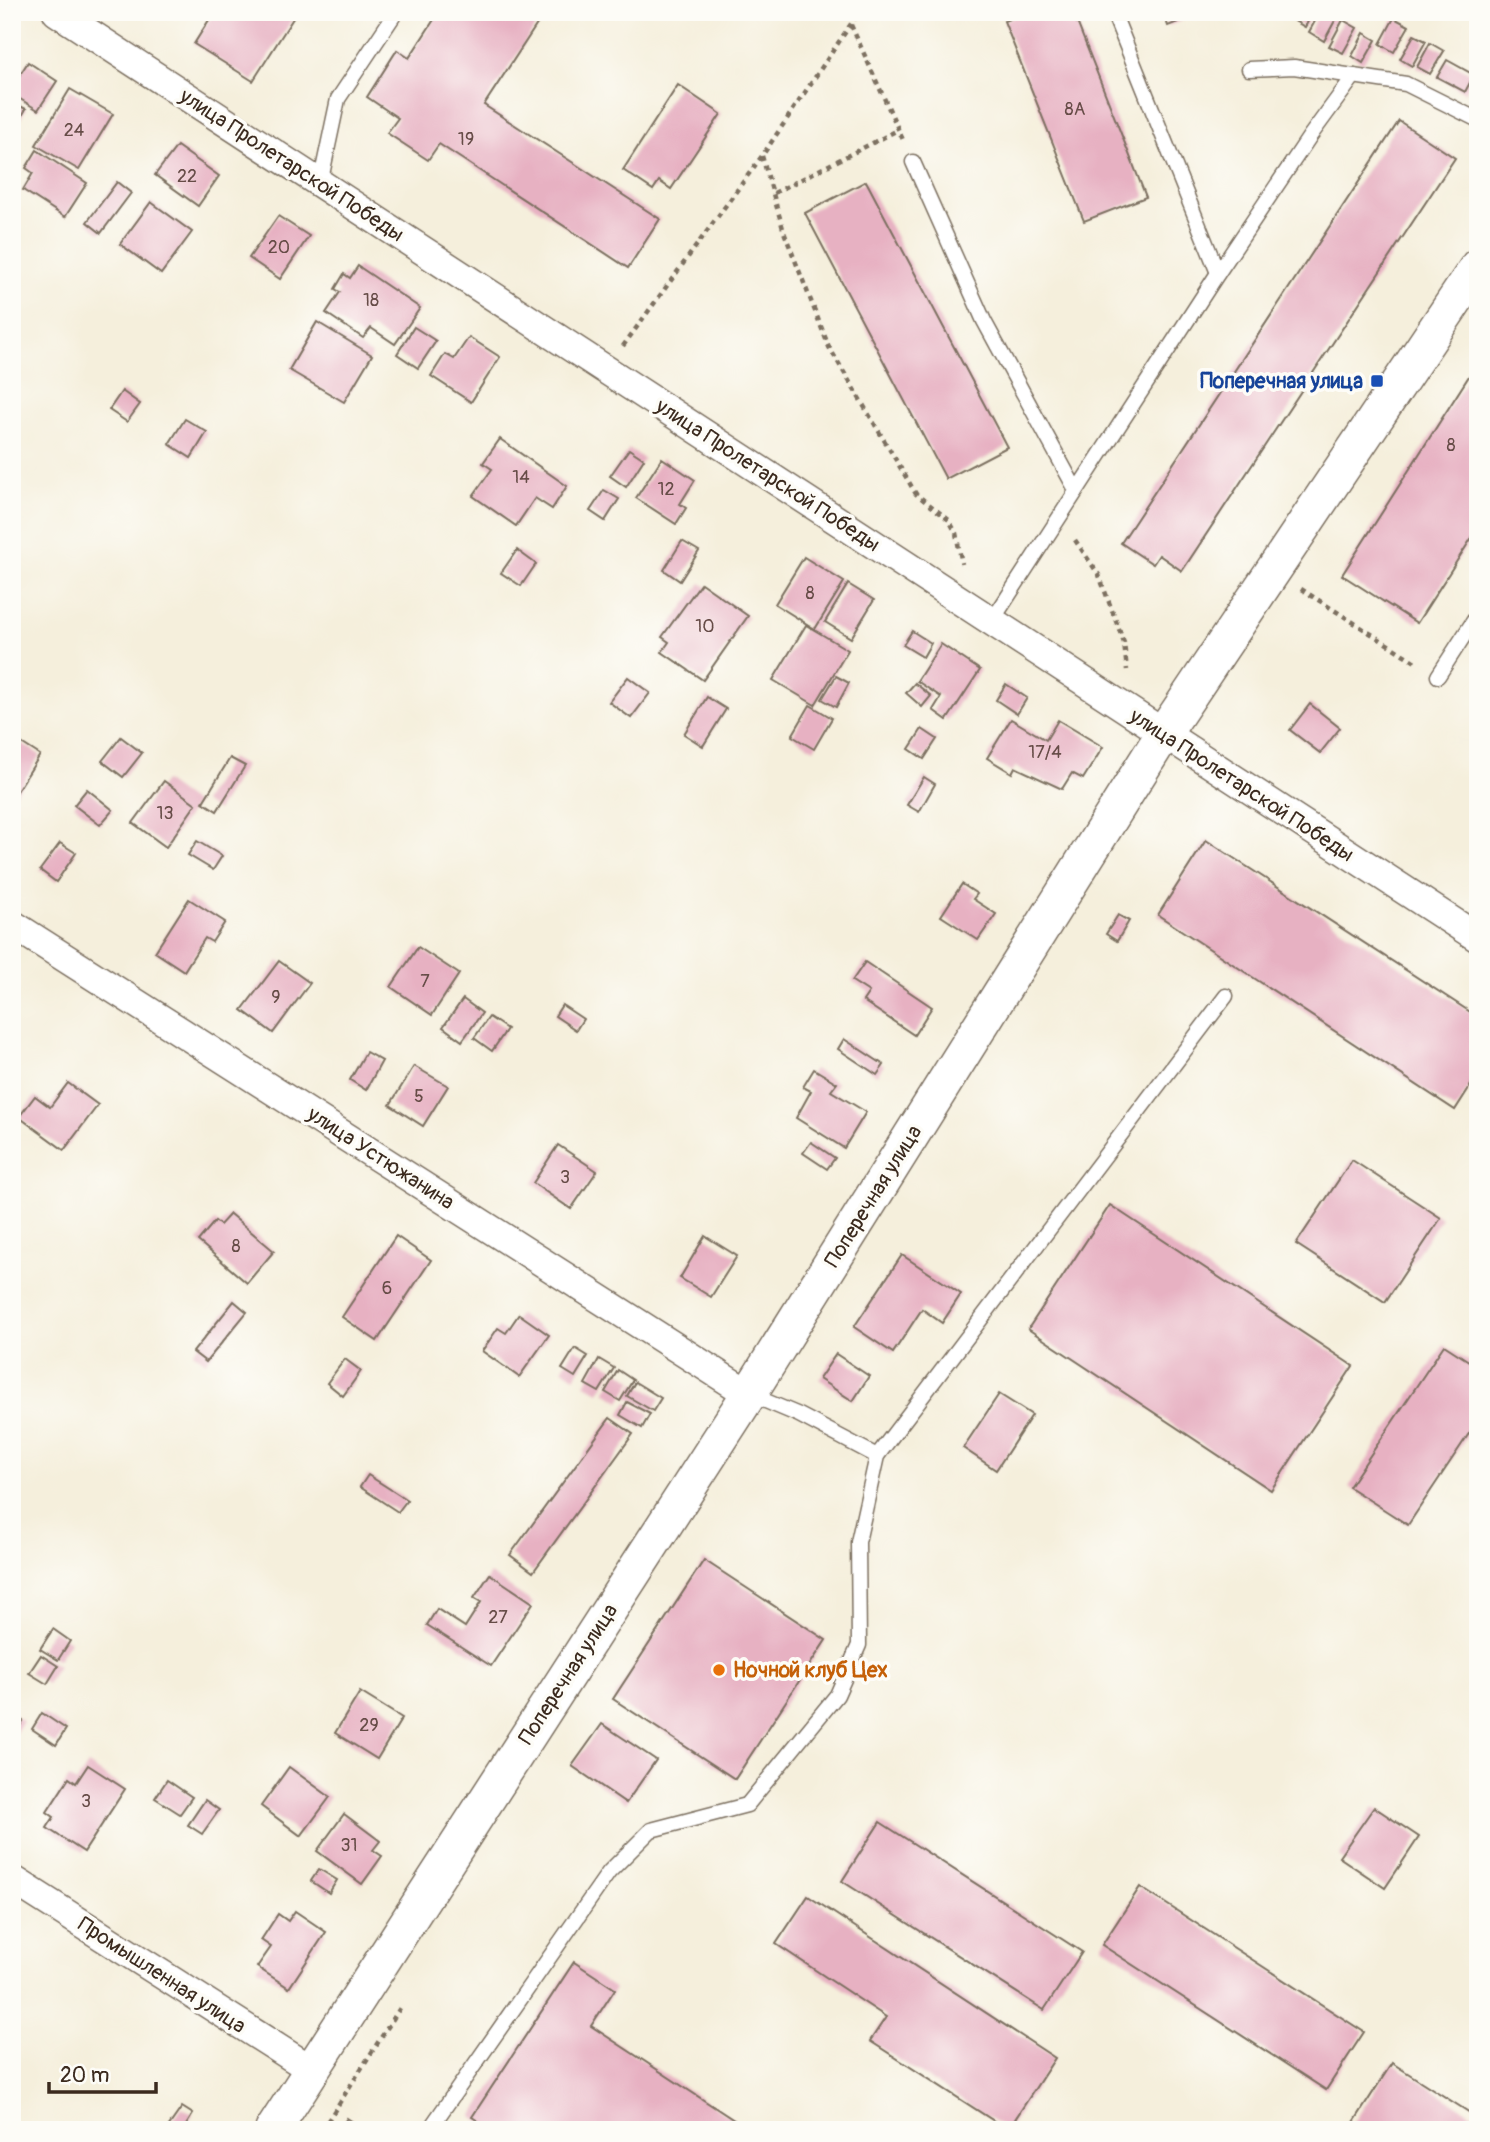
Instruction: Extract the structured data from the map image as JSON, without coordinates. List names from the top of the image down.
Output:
{
  "streets": {
    "street": [
      "улица Пролетарской Победы",
      "улица Устюжанина",
      "Поперечная улица",
      "Промышленная улица"
    ]
  },
  "crossings": [
    ["улица Пролетарской Победы", "Поперечная улица"],
    ["улица Устюжанина", "Поперечная улица"],
    ["Поперечная улица", "Промышленная улица"]
  ],
  "places": {
    "transit": ["Поперечная улица"],
    "other": ["Ночной клуб Цех"]
  },
  "house_numbers": [
    "8А",
    "24",
    "19",
    "22",
    "20",
    "18",
    "8",
    "14",
    "12",
    "8",
    "10",
    "17/4",
    "13",
    "7",
    "9",
    "5",
    "3",
    "8",
    "6",
    "27",
    "29",
    "3",
    "31"
  ],
  "scale_bar": "20 m"
}
